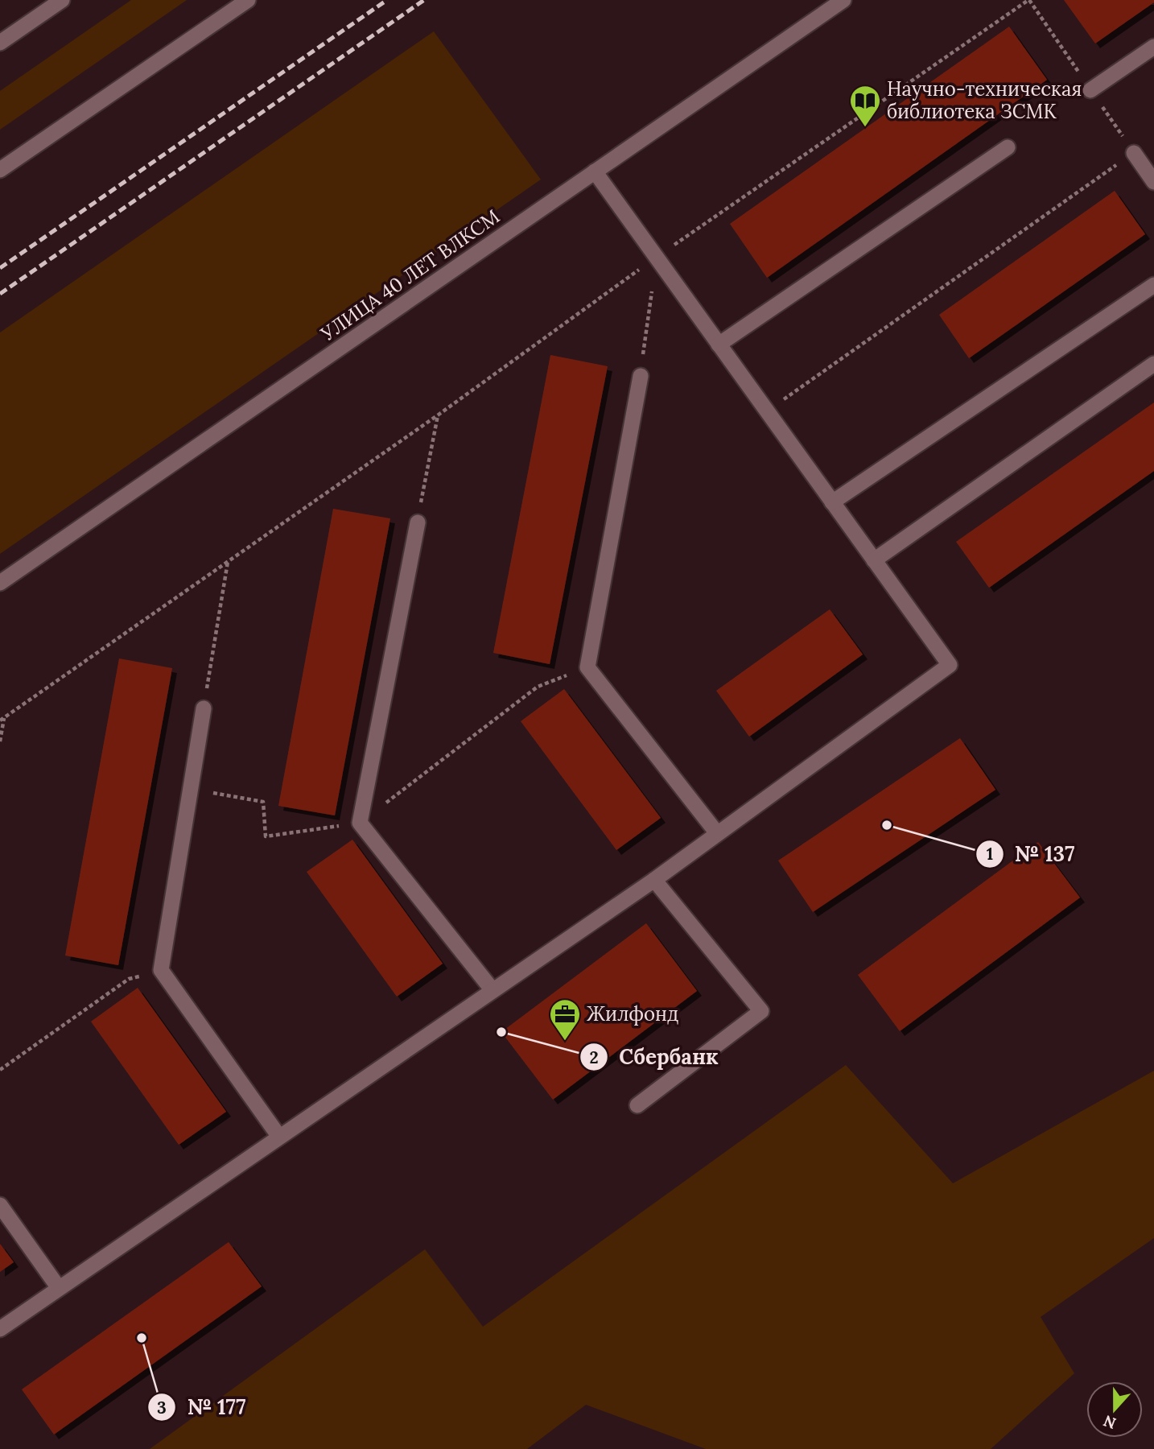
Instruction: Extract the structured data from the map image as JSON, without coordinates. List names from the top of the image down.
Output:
{
  "streets": {
    "street": ["УЛИЦА 40 ЛЕТ ВЛКСМ"]
  },
  "places": {
    "library": ["Научно-техническая библиотека ЗСМК"],
    "other": ["№ 137", "Сбербанк", "№ 177"],
    "office": ["Жилфонд"]
  },
  "north": "bottom"
}
